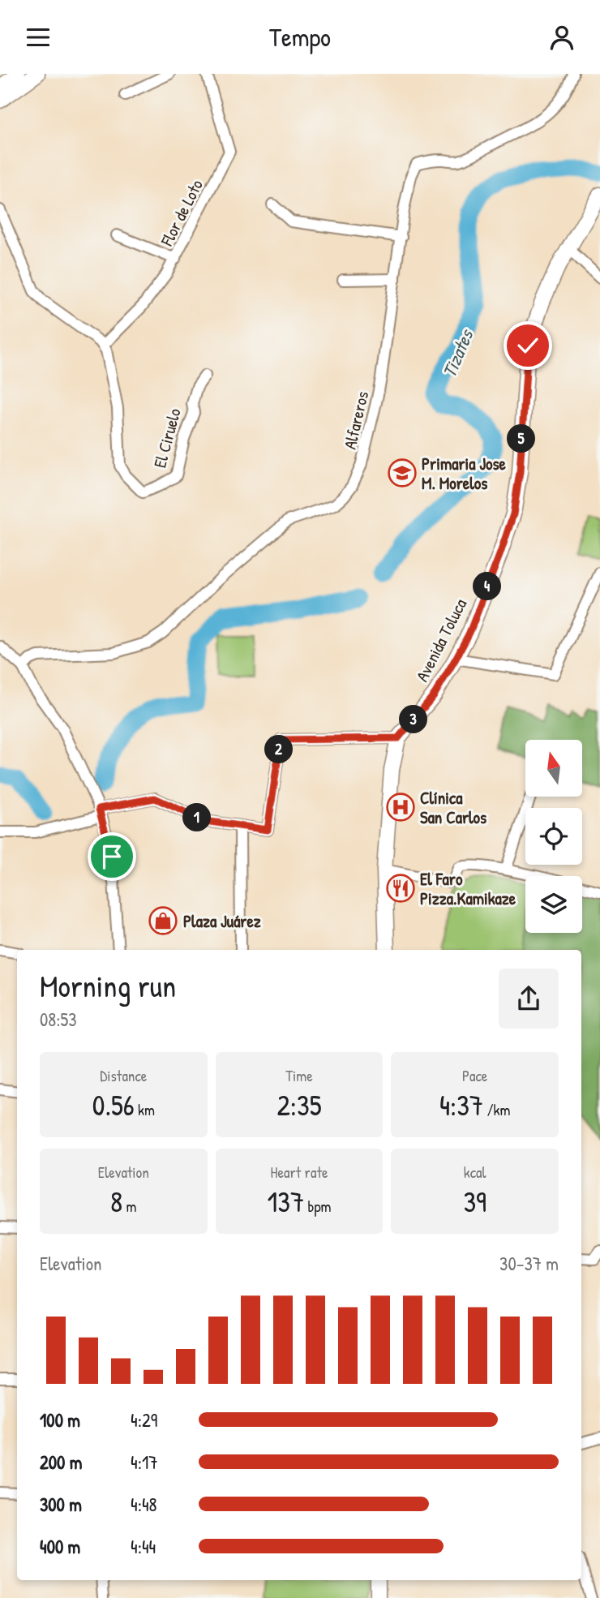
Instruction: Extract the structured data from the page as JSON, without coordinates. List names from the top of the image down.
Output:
{
  "streets": {
    "street": [
      "Flor de Loto",
      "Alfareros",
      "El Ciruelo",
      "Avenida Toluca"
    ]
  },
  "crossings": [
    ["Flor de Loto", "El Ciruelo"]
  ],
  "water": ["Tizates"],
  "places": {
    "school or university": ["Primaria Jose M. Morelos"],
    "hospital": ["Clínica San Carlos"],
    "restaurant": ["El Faro Pizza.Kamikaze"],
    "shop": ["Plaza Juárez"]
  },
  "north": "top",
  "page": {
    "header": "Tempo",
    "pins": [
      "5",
      "4",
      "3",
      "2",
      "1"
    ],
    "heading": ["Morning run", "08:53"],
    "stats": [
      ["Distance", "0.56 km"],
      ["Time", "2:35"],
      ["Pace", "4:37 /km"],
      ["Elevation", "8 m"],
      ["Heart rate", "137 bpm"],
      ["kcal", "39"]
    ],
    "chart": ["Elevation", "30–37 m"],
    "list": [
      {
        "name": "100 m",
        "note": "4:29"
      },
      {
        "name": "200 m",
        "note": "4:17"
      },
      {
        "name": "300 m",
        "note": "4:48"
      },
      {
        "name": "400 m",
        "note": "4:44"
      }
    ]
  }
}
